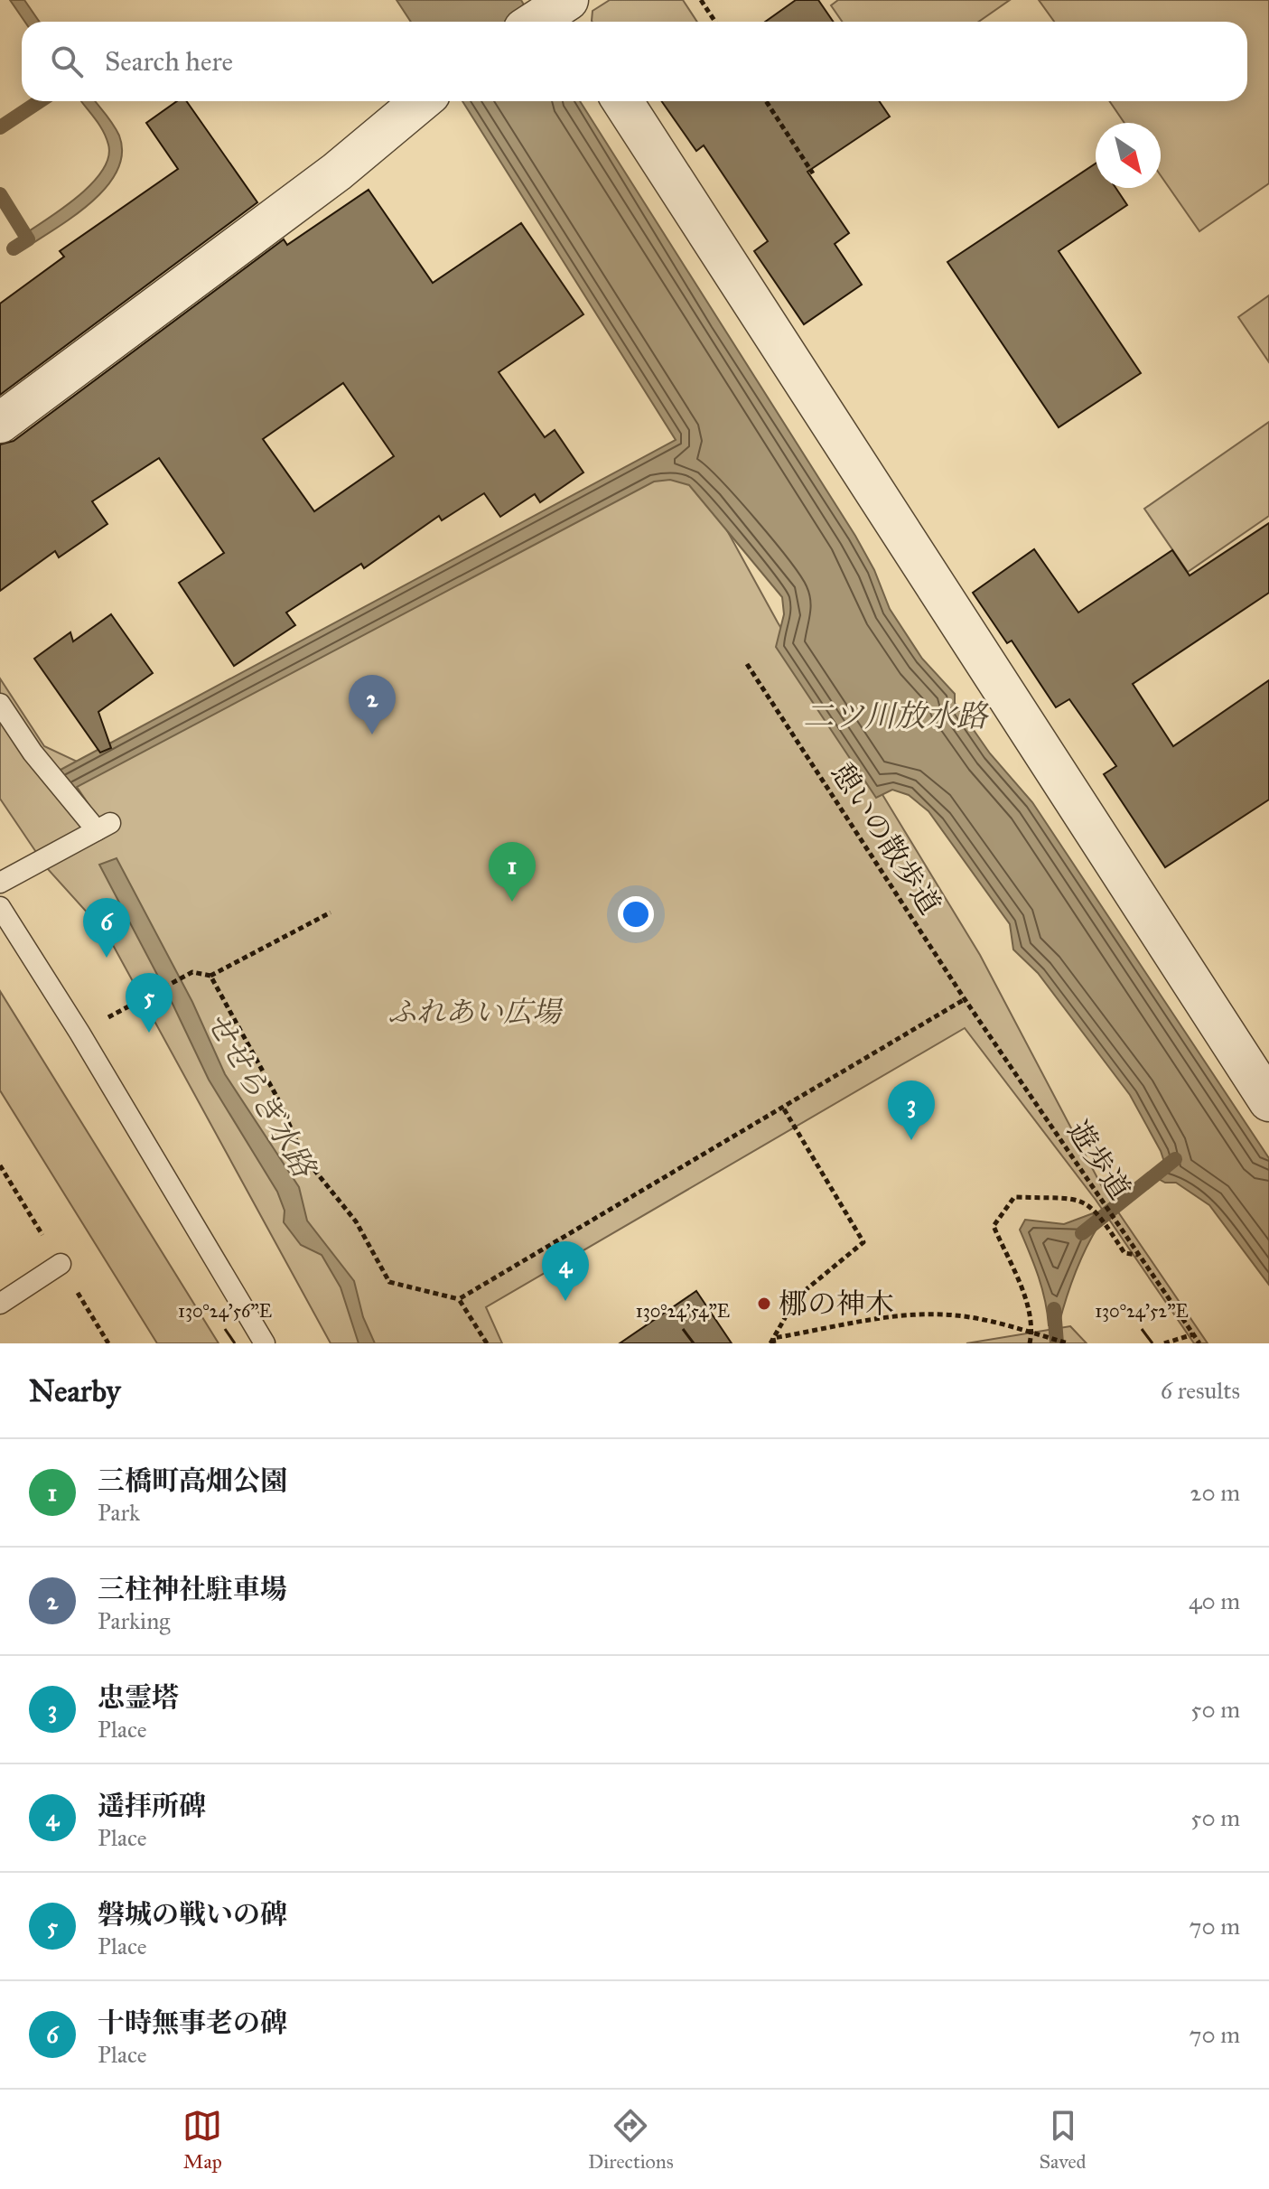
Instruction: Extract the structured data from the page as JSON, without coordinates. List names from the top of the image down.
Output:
{
  "streets": {
    "path": ["憩いの散歩道", "遊歩道"]
  },
  "crossings": [
    ["憩いの散歩道", "遊歩道"]
  ],
  "water": ["二ツ川放水路", "せせらぎ水路"],
  "parks": ["ふれあい広場"],
  "places": ["梛の神木"],
  "north": "bottom right",
  "page": {
    "search": "Search here",
    "pins": [
      "2",
      "1",
      "6",
      "5",
      "3",
      "4"
    ],
    "heading": ["Nearby", "6 results"],
    "list": [
      {
        "mark": "1",
        "name": "三橋町高畑公園",
        "note": "Park",
        "value": "20 m"
      },
      {
        "mark": "2",
        "name": "三柱神社駐車場",
        "note": "Parking",
        "value": "40 m"
      },
      {
        "mark": "3",
        "name": "忠霊塔",
        "note": "Place",
        "value": "50 m"
      },
      {
        "mark": "4",
        "name": "遥拝所碑",
        "note": "Place",
        "value": "50 m"
      },
      {
        "mark": "5",
        "name": "磐城の戦いの碑",
        "note": "Place",
        "value": "70 m"
      },
      {
        "mark": "6",
        "name": "十時無事老の碑",
        "note": "Place",
        "value": "70 m"
      }
    ],
    "nav": ["Map", "Directions", "Saved"]
  },
  "coordinates": ["130°24'56\"E", "130°24'54\"E", "130°24'52\"E"]
}
